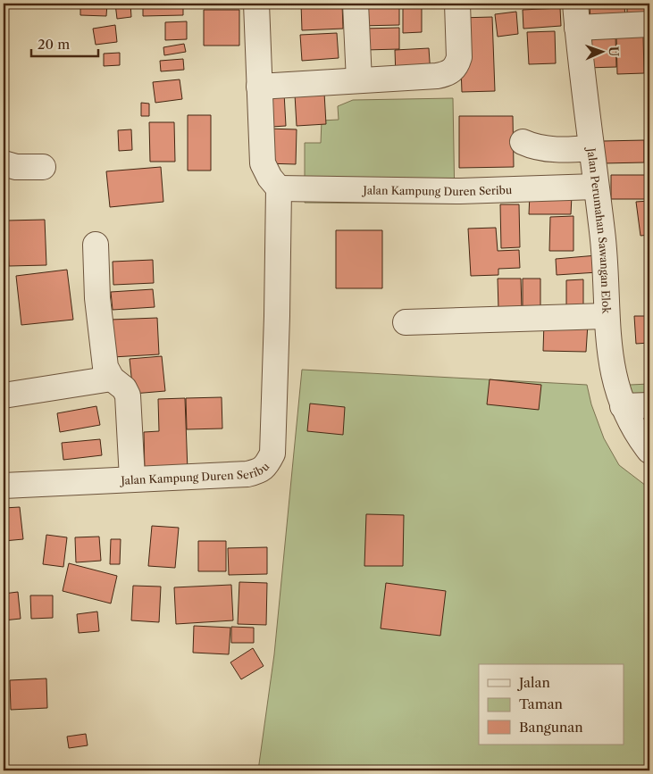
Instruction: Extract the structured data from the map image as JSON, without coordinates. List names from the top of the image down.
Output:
{
  "streets": {
    "street": ["Jalan Kampung Duren Seribu", "Jalan Perumahan Sawangan Elok"]
  },
  "crossings": [
    ["Jalan Kampung Duren Seribu", "Jalan Perumahan Sawangan Elok"]
  ],
  "legend": ["Jalan", "Taman", "Bangunan"],
  "scale_bar": "20 m",
  "north": "right"
}
